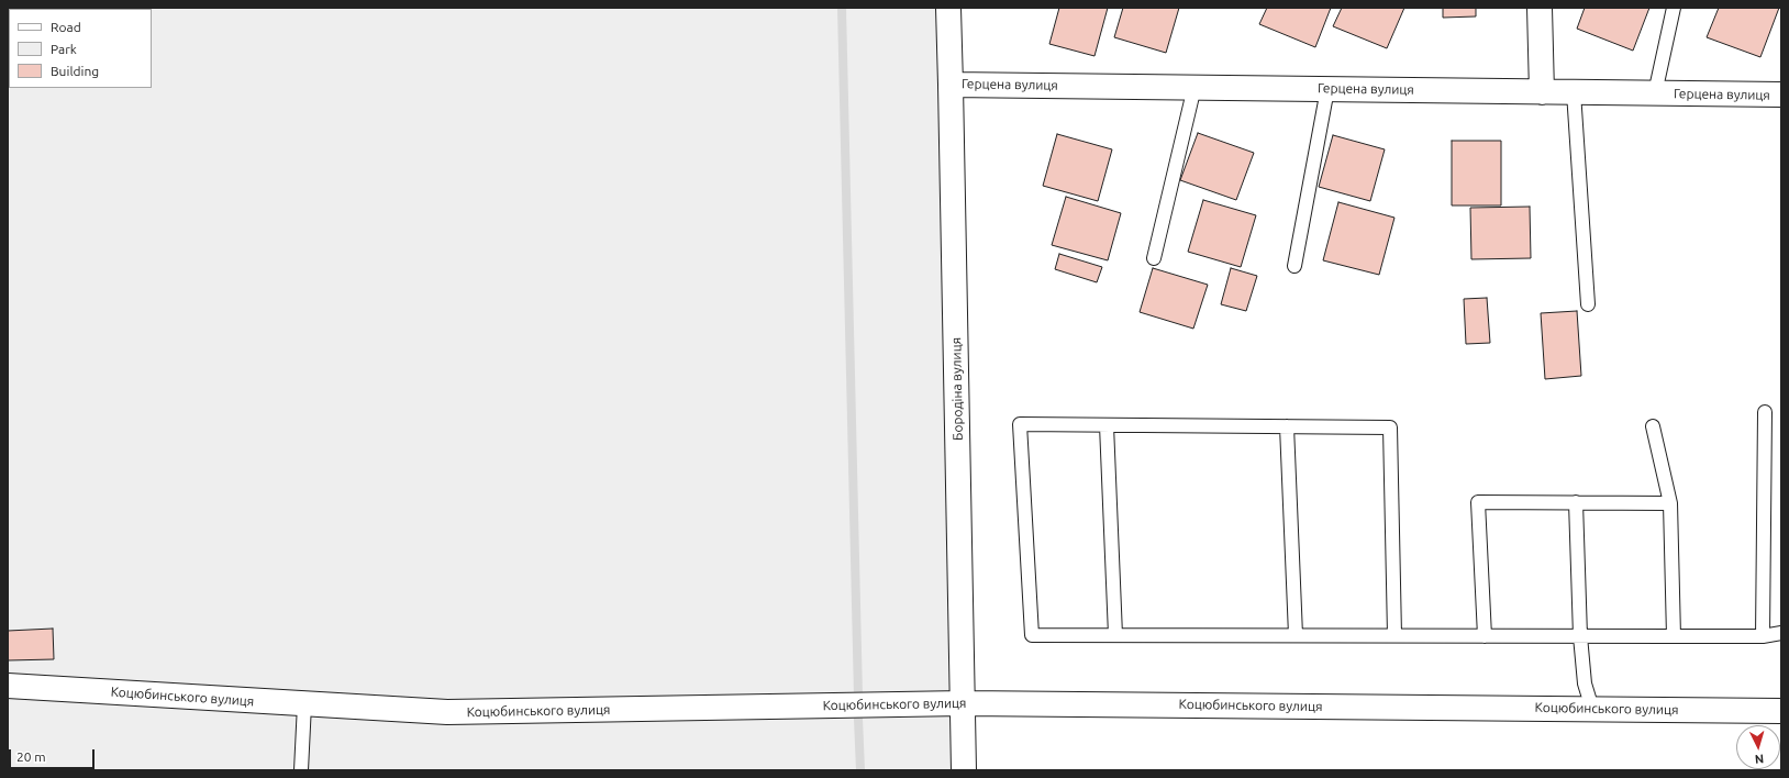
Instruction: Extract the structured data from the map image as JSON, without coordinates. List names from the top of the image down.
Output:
{
  "streets": {
    "street": ["Герцена вулиця", "Бородіна вулиця", "Коцюбинського вулиця"]
  },
  "crossings": [
    ["Герцена вулиця", "Бородіна вулиця"],
    ["Бородіна вулиця", "Коцюбинського вулиця"]
  ],
  "legend": ["Road", "Park", "Building"],
  "scale_bar": "20 m",
  "north": "bottom"
}
